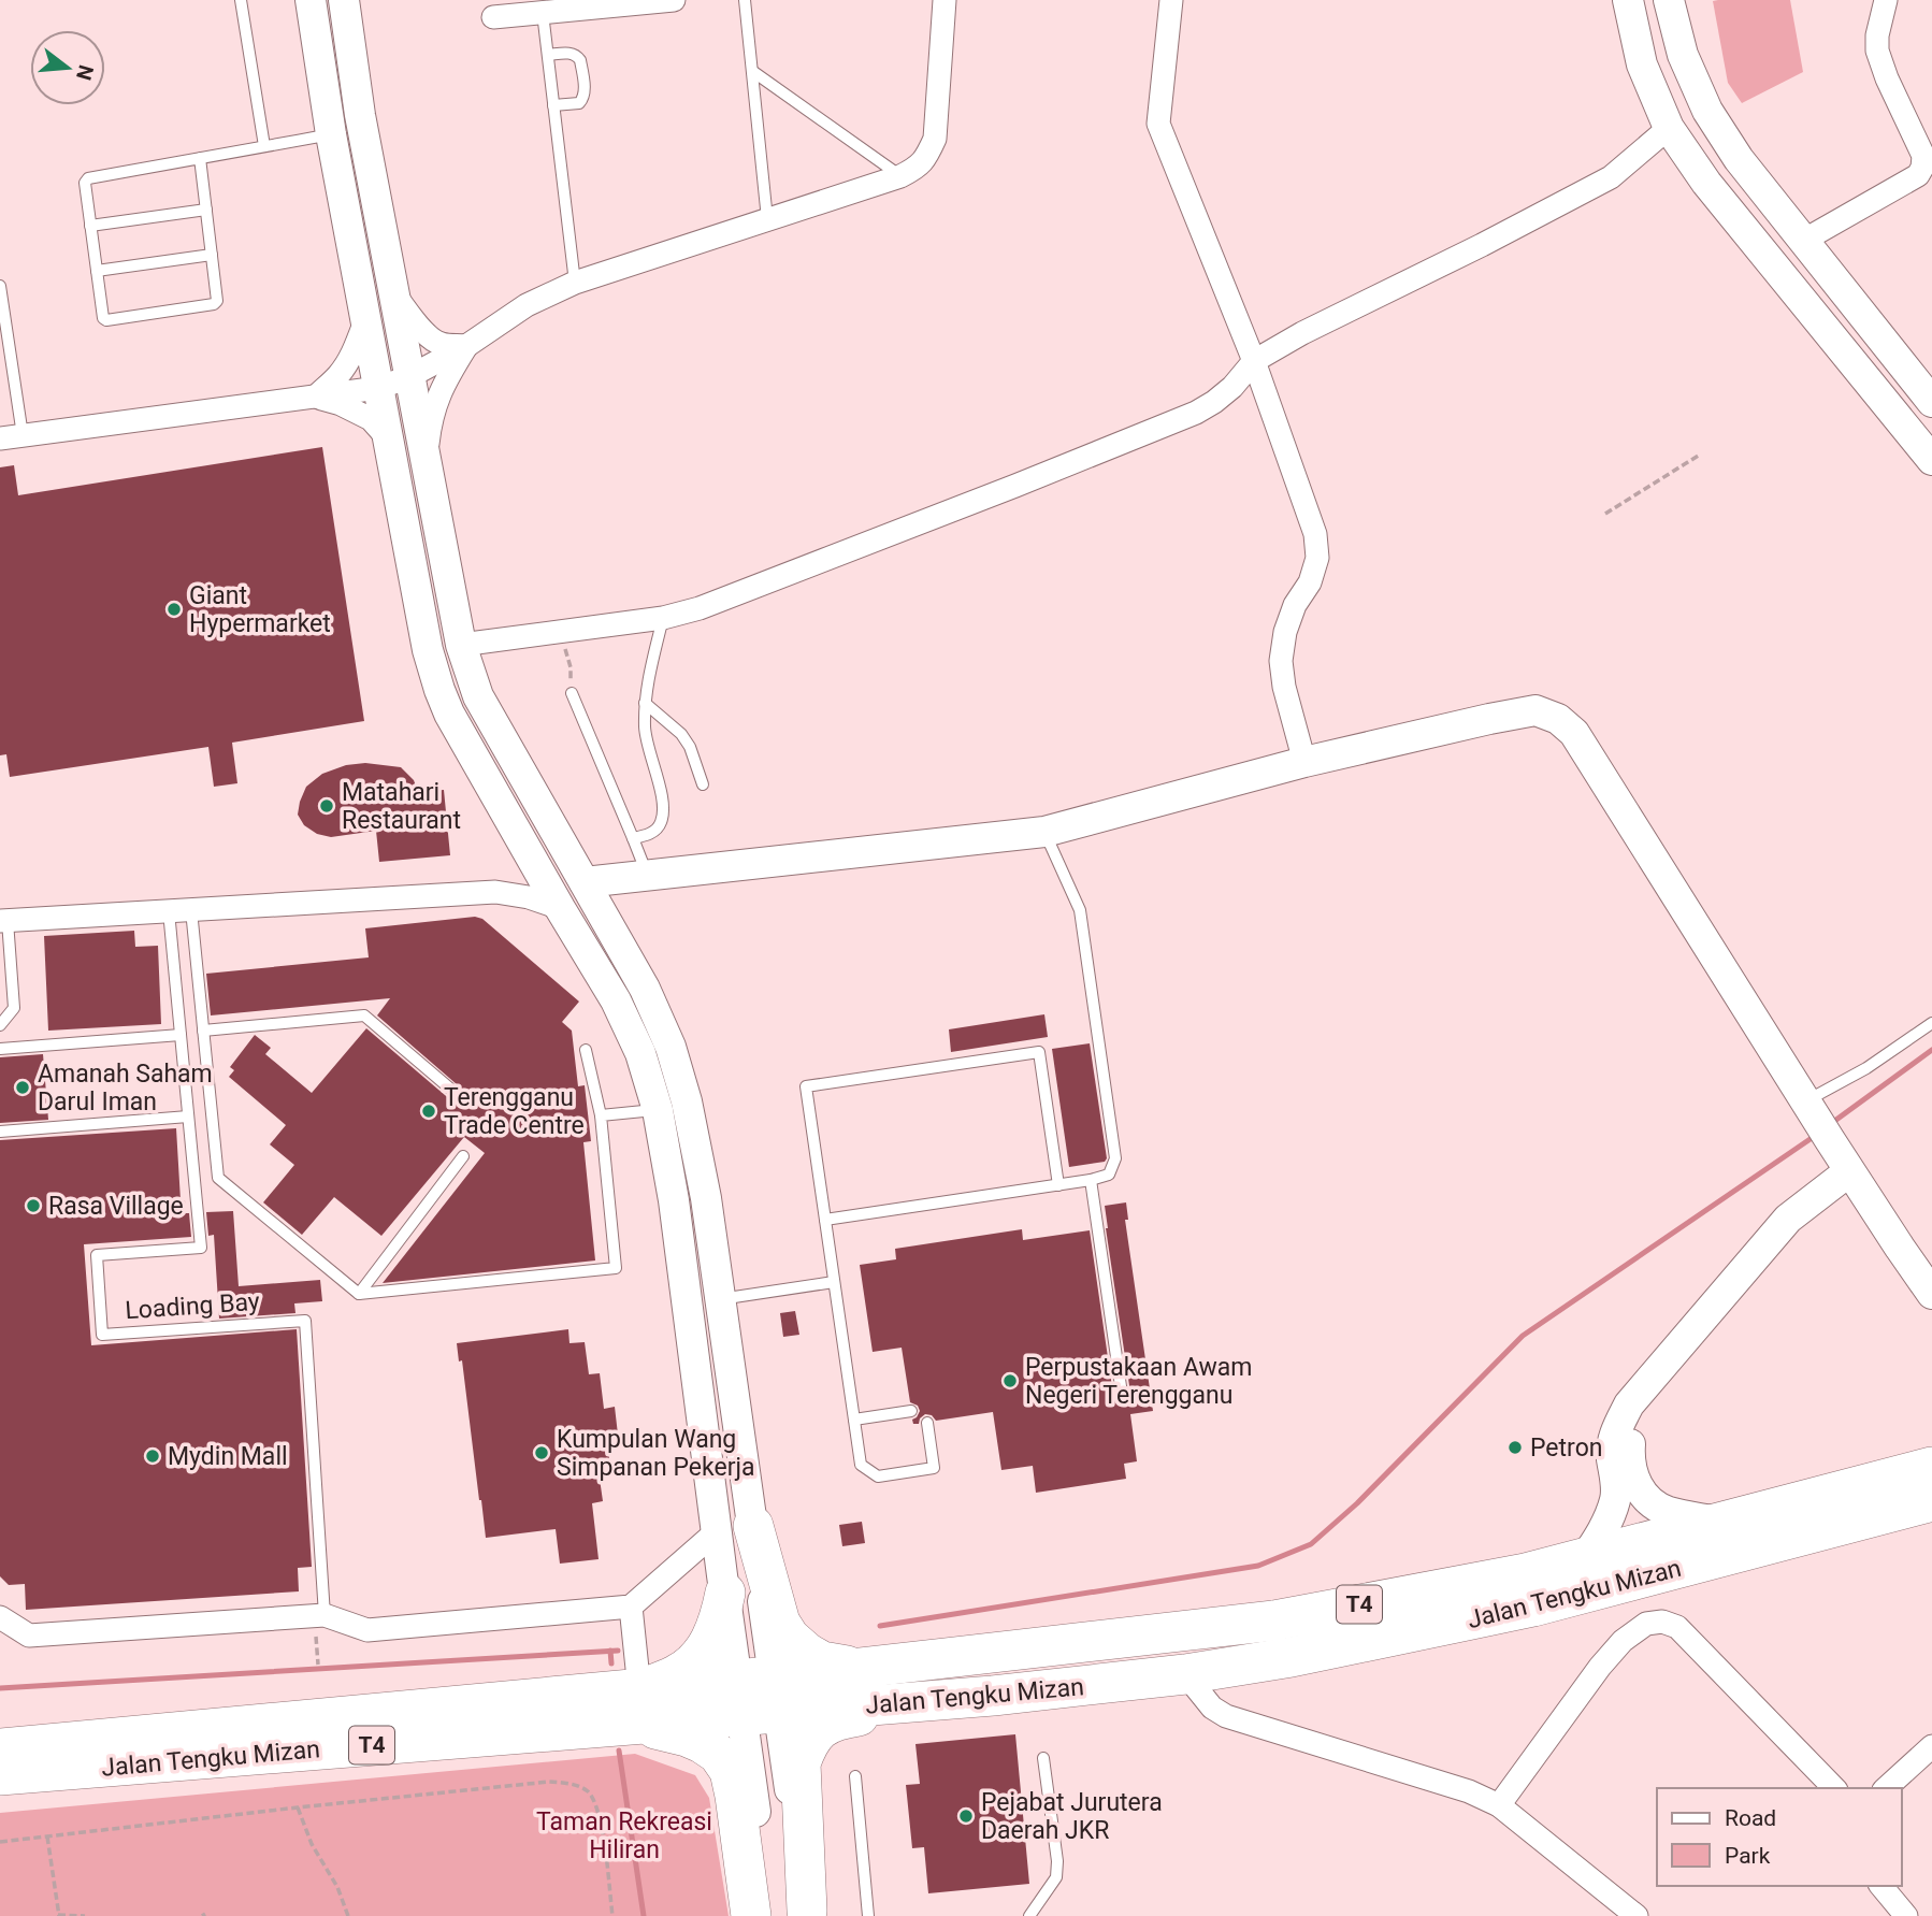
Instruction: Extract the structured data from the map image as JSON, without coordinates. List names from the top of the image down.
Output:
{
  "streets": {
    "highway": ["Jalan Tengku Mizan", "T4"],
    "lane": ["Loading Bay"]
  },
  "parks": ["Taman Rekreasi Hiliran"],
  "places": [
    "Giant Hypermarket",
    "Matahari Restaurant",
    "Amanah Saham Darul Iman",
    "Terengganu Trade Centre",
    "Rasa Village",
    "Perpustakaan Awam Negeri Terengganu",
    "Petron",
    "Kumpulan Wang Simpanan Pekerja",
    "Mydin Mall",
    "Pejabat Jurutera Daerah JKR"
  ],
  "legend": ["Road", "Park"],
  "north": "right"
}
